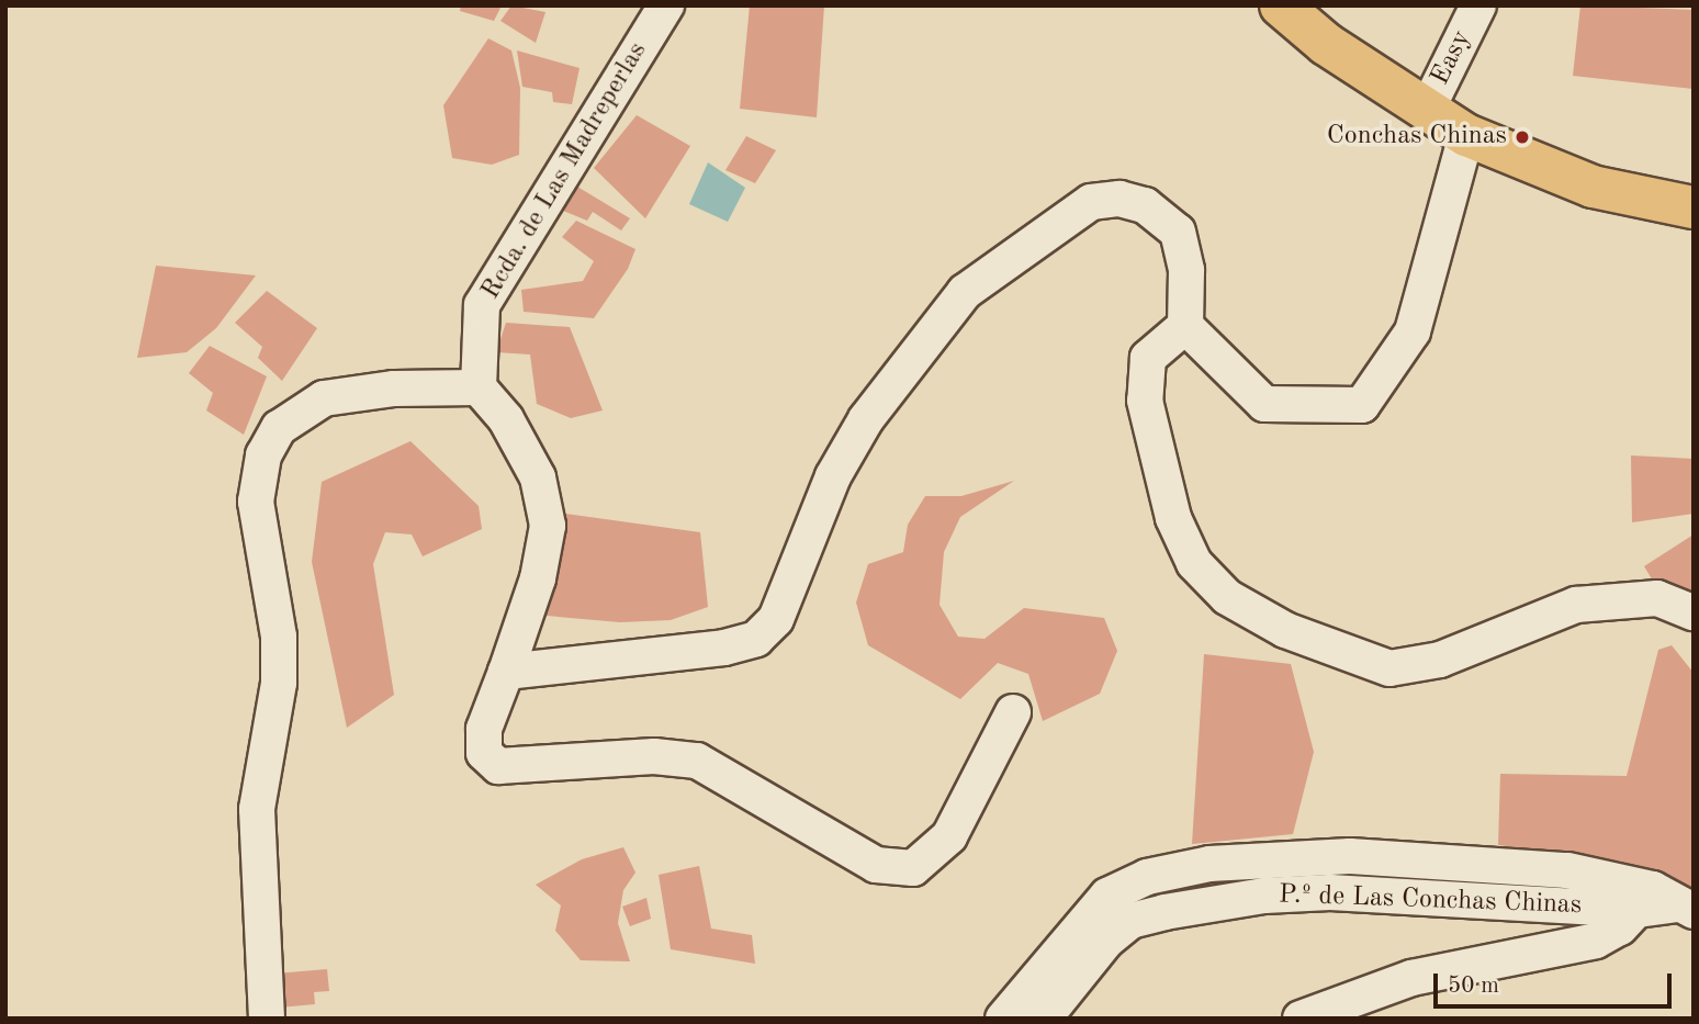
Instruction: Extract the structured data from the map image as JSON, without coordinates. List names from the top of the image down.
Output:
{
  "streets": {
    "street": ["Easy", "Rcda. de Las Madreperlas", "P.º de Las Conchas Chinas"]
  },
  "places": ["Conchas Chinas"],
  "scale_bar": "50 m"
}
